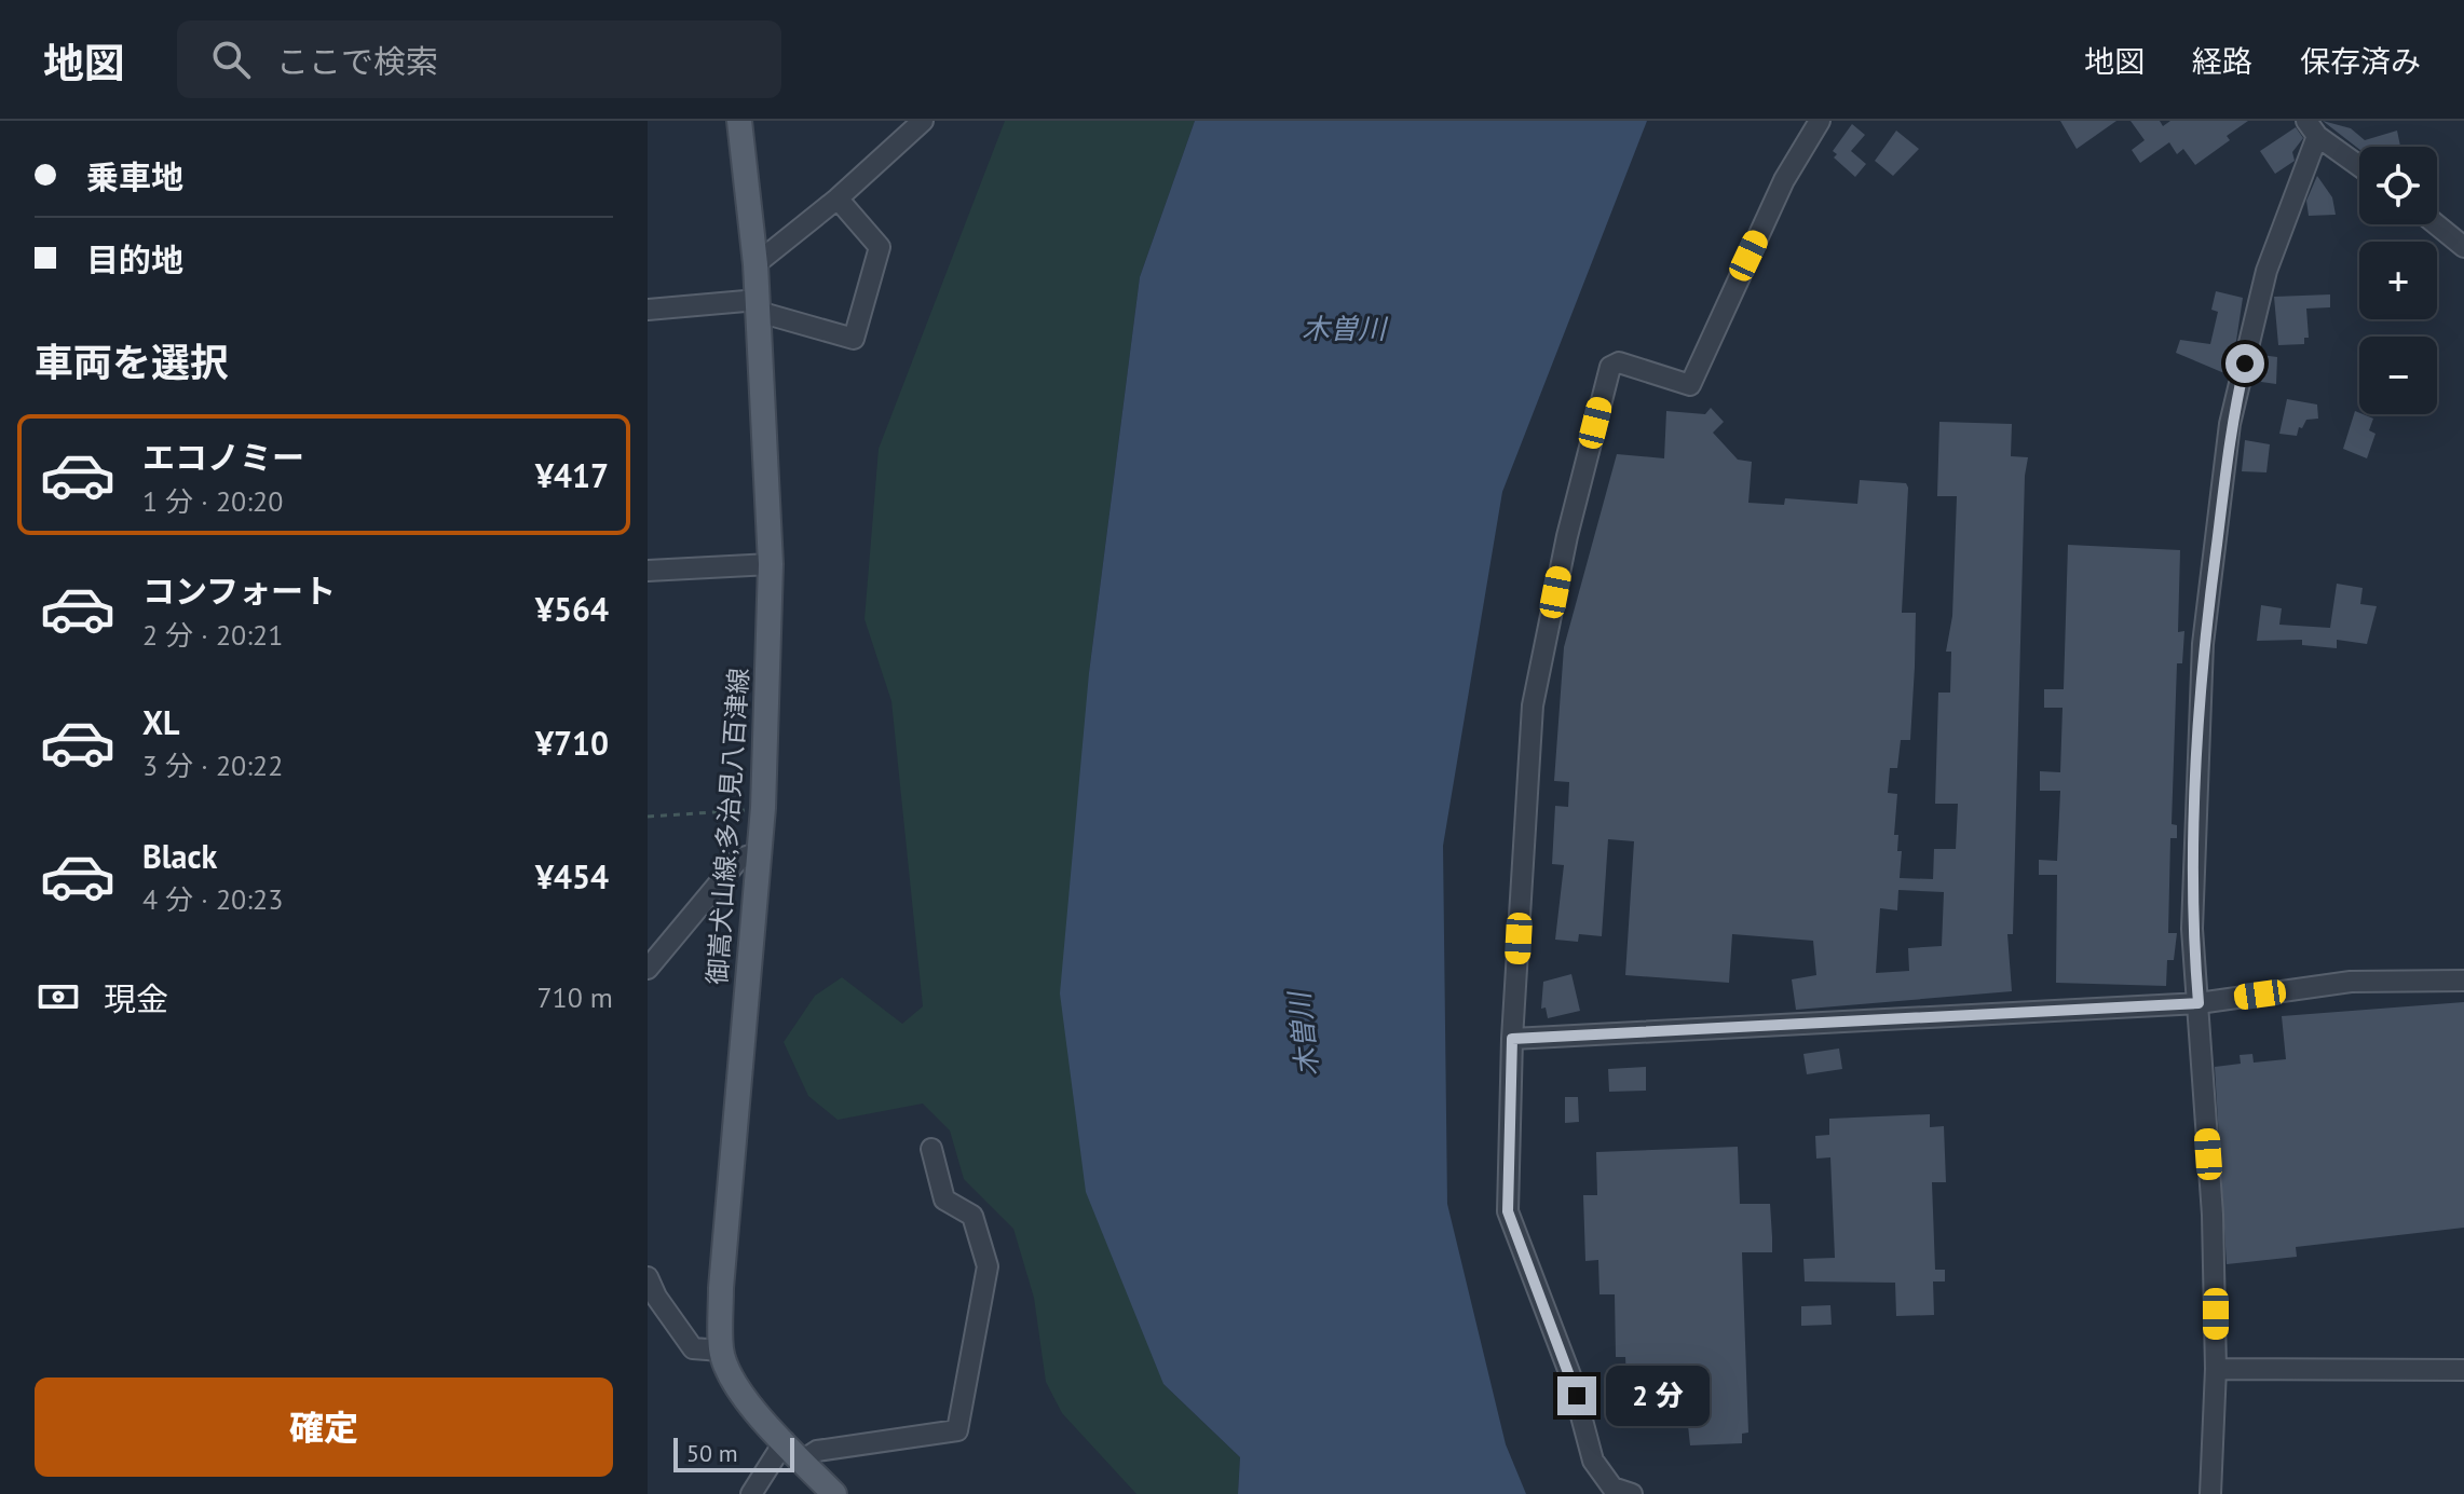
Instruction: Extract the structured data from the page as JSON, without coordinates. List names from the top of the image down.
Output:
{
  "streets": {
    "main road": ["御嵩犬山線;多治見八百津線"]
  },
  "water": ["木曽川"],
  "scale_bar": "50 m",
  "page": {
    "header": "地図",
    "search": "ここで検索",
    "nav": ["地図", "経路", "保存済み"],
    "banner": ["乗車地", "目的地"],
    "map_buttons": ["+", "−"],
    "heading": "車両を選択",
    "list": [
      {
        "name": "エコノミー",
        "note": "1 分 · 20:20",
        "value": "¥417"
      },
      {
        "name": "コンフォート",
        "note": "2 分 · 20:21",
        "value": "¥564"
      },
      {
        "name": "XL",
        "note": "3 分 · 20:22",
        "value": "¥710"
      },
      {
        "name": "Black",
        "note": "4 分 · 20:23",
        "value": "¥454"
      }
    ],
    "pay": ["現金", "710 m"],
    "buttons": "確定",
    "bubble": "2 分",
    "scale": "50 m"
  }
}
